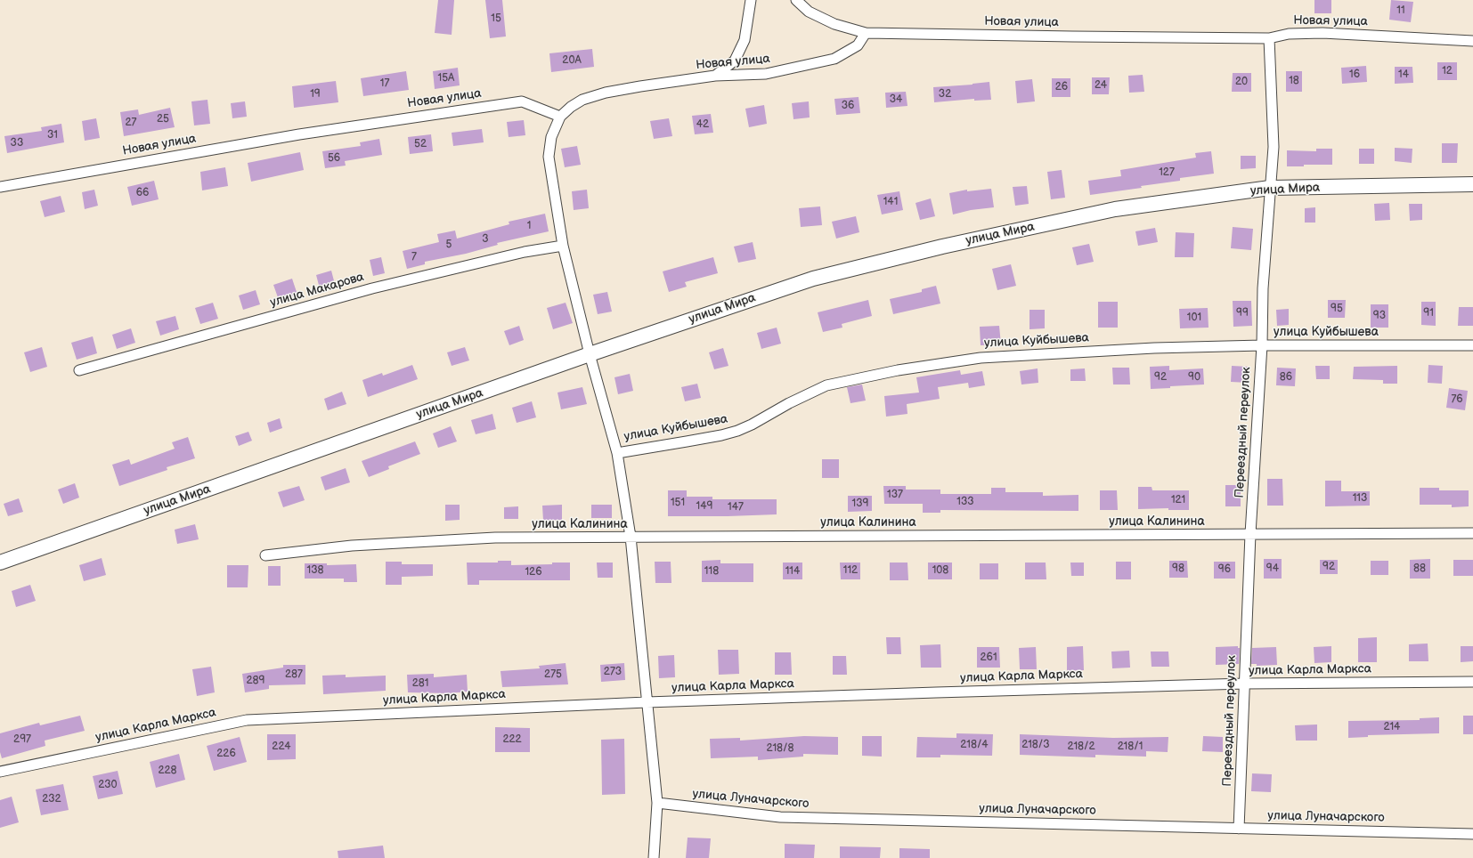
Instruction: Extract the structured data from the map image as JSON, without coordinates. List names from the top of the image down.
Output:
{
  "streets": {
    "street": [
      "Новая улица",
      "улица Мира",
      "улица Макарова",
      "улица Куйбышева",
      "Переездный переулок",
      "улица Калинина",
      "улица Карла Маркса",
      "улица Луначарского"
    ]
  },
  "crossings": [
    ["Новая улица", "Переездный переулок"],
    ["улица Мира", "Переездный переулок"],
    ["улица Куйбышева", "Переездный переулок"],
    ["Переездный переулок", "улица Калинина"],
    ["Переездный переулок", "улица Карла Маркса"],
    ["Переездный переулок", "улица Луначарского"]
  ],
  "house_numbers": [
    "11",
    "15",
    "20А",
    "12",
    "16",
    "14",
    "15А",
    "18",
    "20",
    "17",
    "24",
    "26",
    "19",
    "32",
    "34",
    "36",
    "25",
    "27",
    "42",
    "31",
    "33",
    "52",
    "56",
    "127",
    "66",
    "141",
    "1",
    "3",
    "5",
    "7",
    "95",
    "99",
    "91",
    "93",
    "101",
    "92",
    "90",
    "86",
    "76",
    "137",
    "113",
    "121",
    "133",
    "151",
    "139",
    "149",
    "147",
    "92",
    "98",
    "94",
    "88",
    "96",
    "138",
    "112",
    "108",
    "118",
    "114",
    "126",
    "261",
    "273",
    "287",
    "275",
    "289",
    "281",
    "214",
    "297",
    "222",
    "218/4",
    "218/3",
    "224",
    "218/2",
    "218/1",
    "218/8",
    "226",
    "228",
    "230",
    "232"
  ]
}
